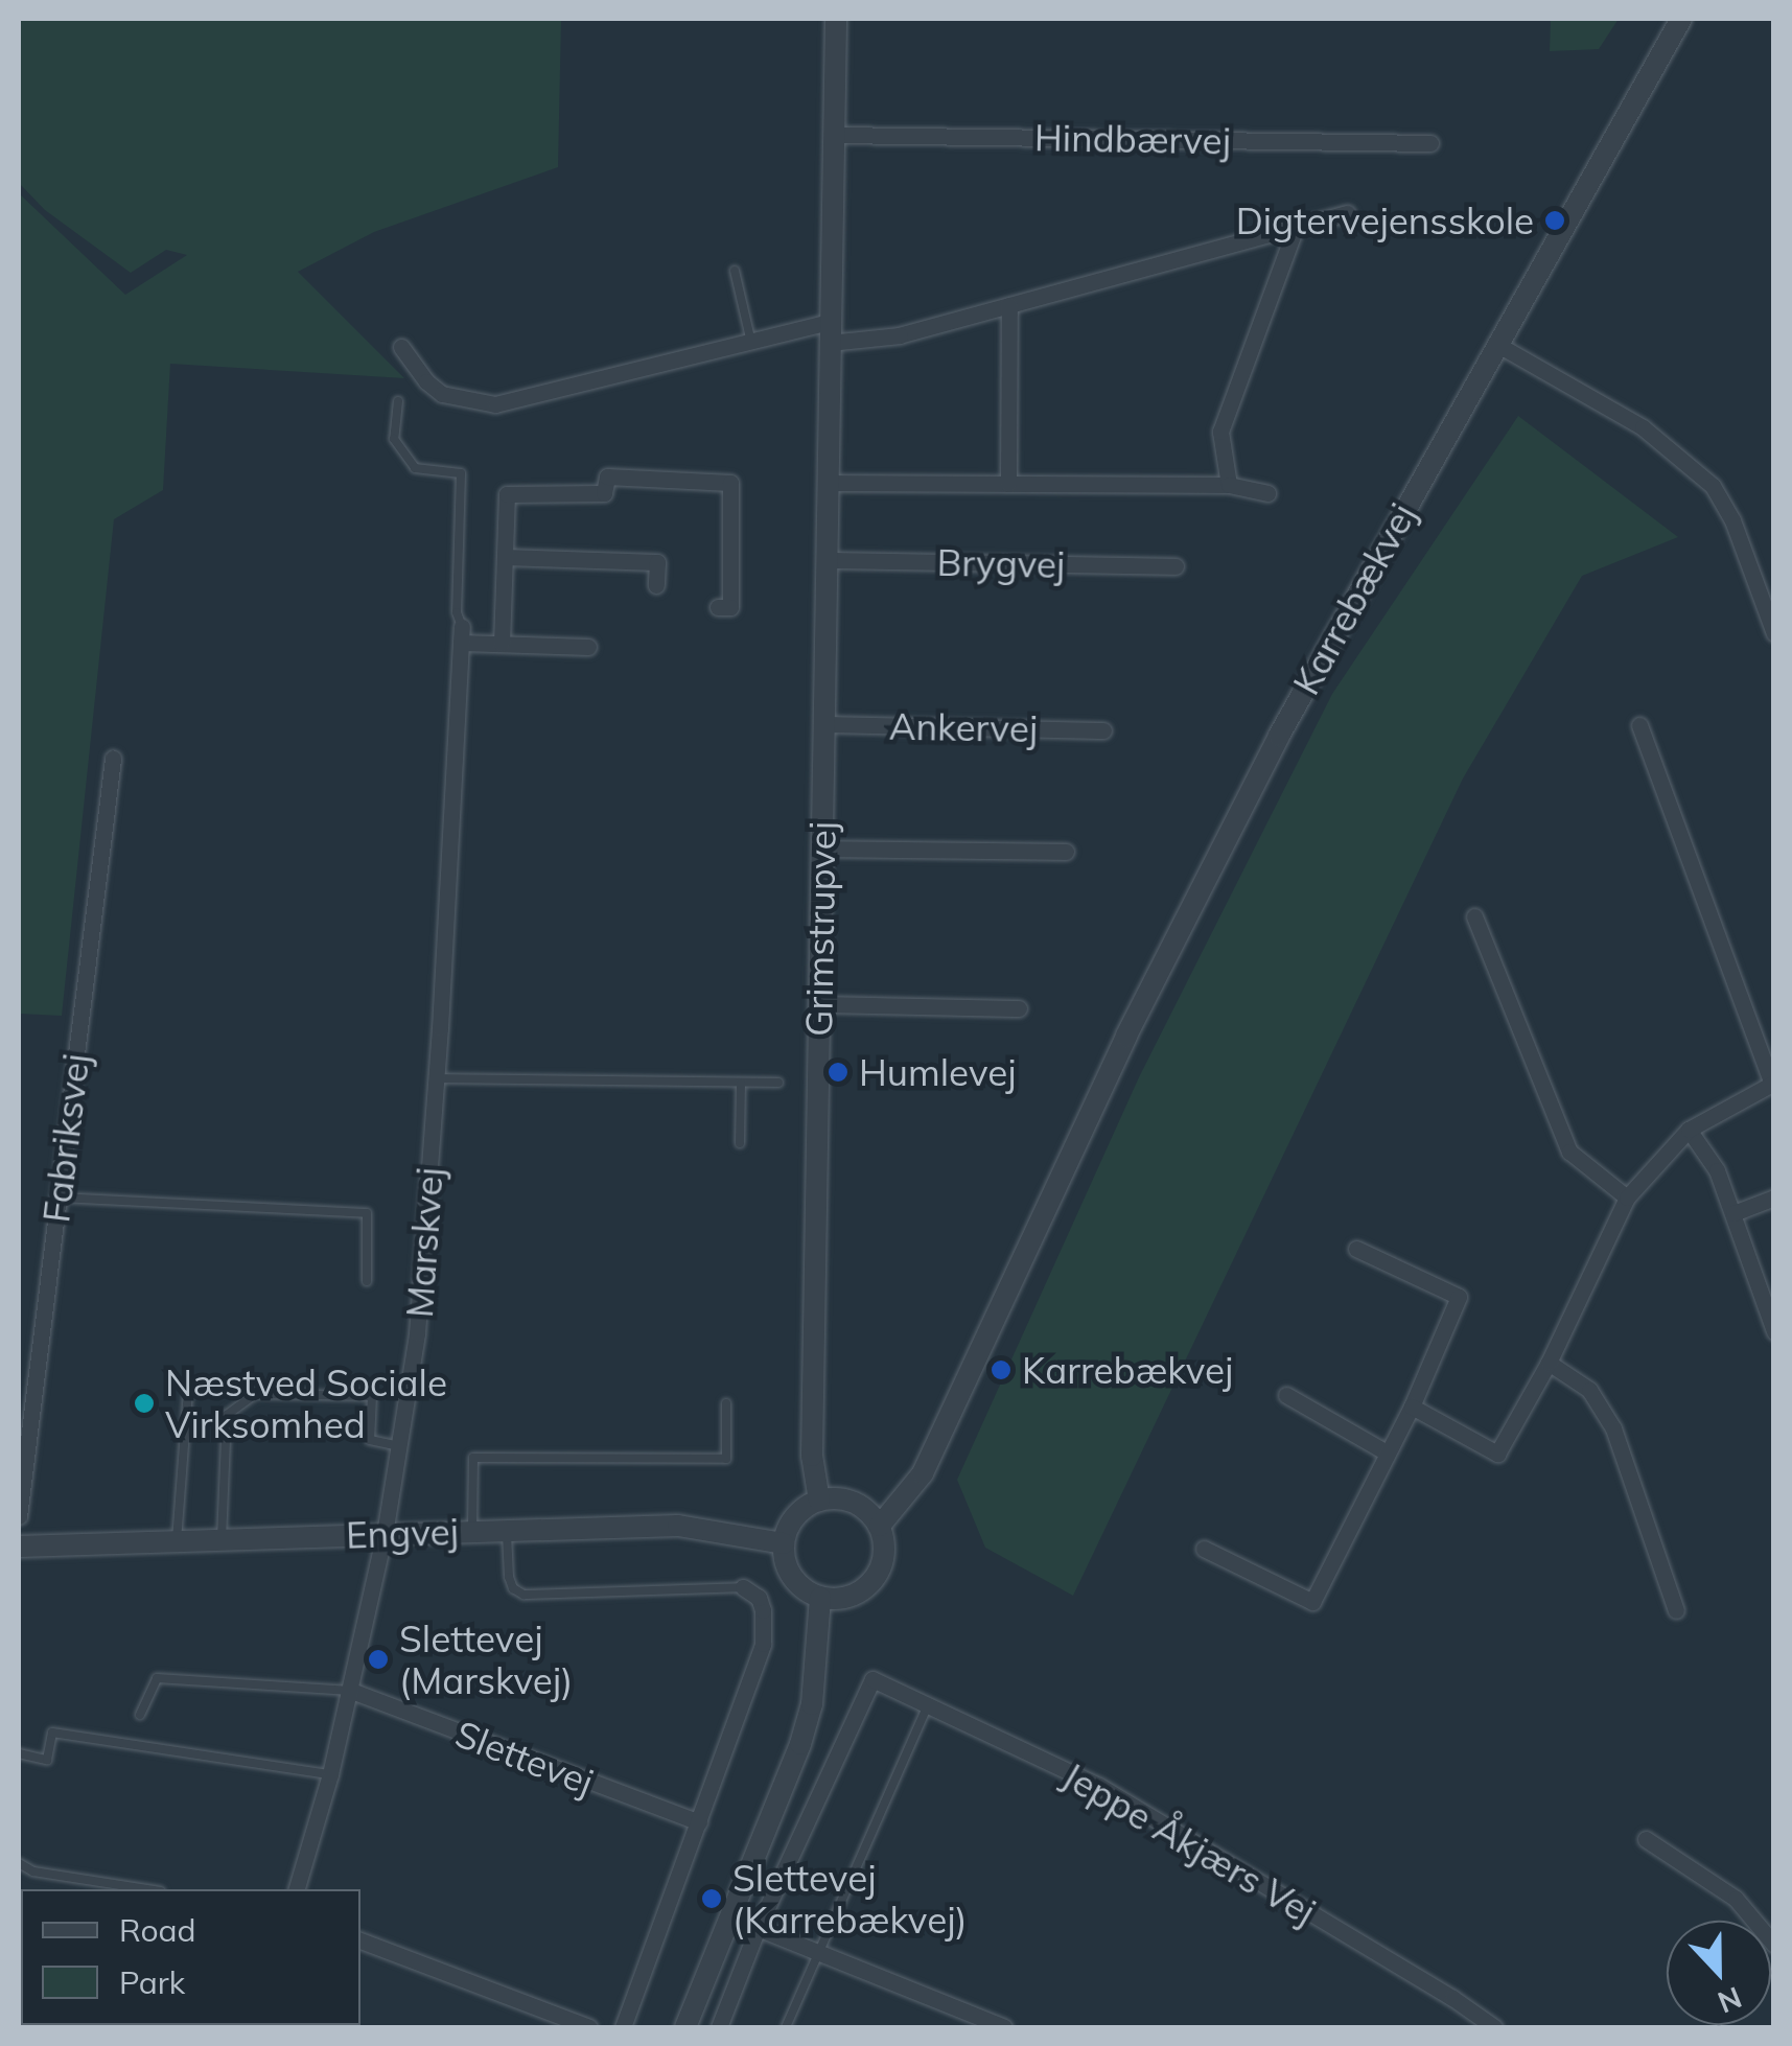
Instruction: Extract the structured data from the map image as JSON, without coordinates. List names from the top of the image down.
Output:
{
  "streets": {
    "street": [
      "Hindbærvej",
      "Brygvej",
      "Karrebækvej",
      "Ankervej",
      "Grimstrupvej",
      "Fabriksvej",
      "Marskvej",
      "Engvej",
      "Slettevej",
      "Jeppe Åkjærs Vej"
    ]
  },
  "crossings": [
    ["Hindbærvej", "Grimstrupvej"],
    ["Brygvej", "Grimstrupvej"],
    ["Karrebækvej", "Grimstrupvej"],
    ["Karrebækvej", "Engvej"],
    ["Ankervej", "Grimstrupvej"],
    ["Grimstrupvej", "Engvej"],
    ["Marskvej", "Engvej"],
    ["Marskvej", "Slettevej"]
  ],
  "places": [
    "Digtervejensskole",
    "Humlevej",
    "Karrebækvej",
    "Næstved Sociale Virksomhed",
    "Slettevej (Marskvej)",
    "Slettevej (Karrebækvej)"
  ],
  "legend": ["Road", "Park"],
  "north": "bottom"
}
